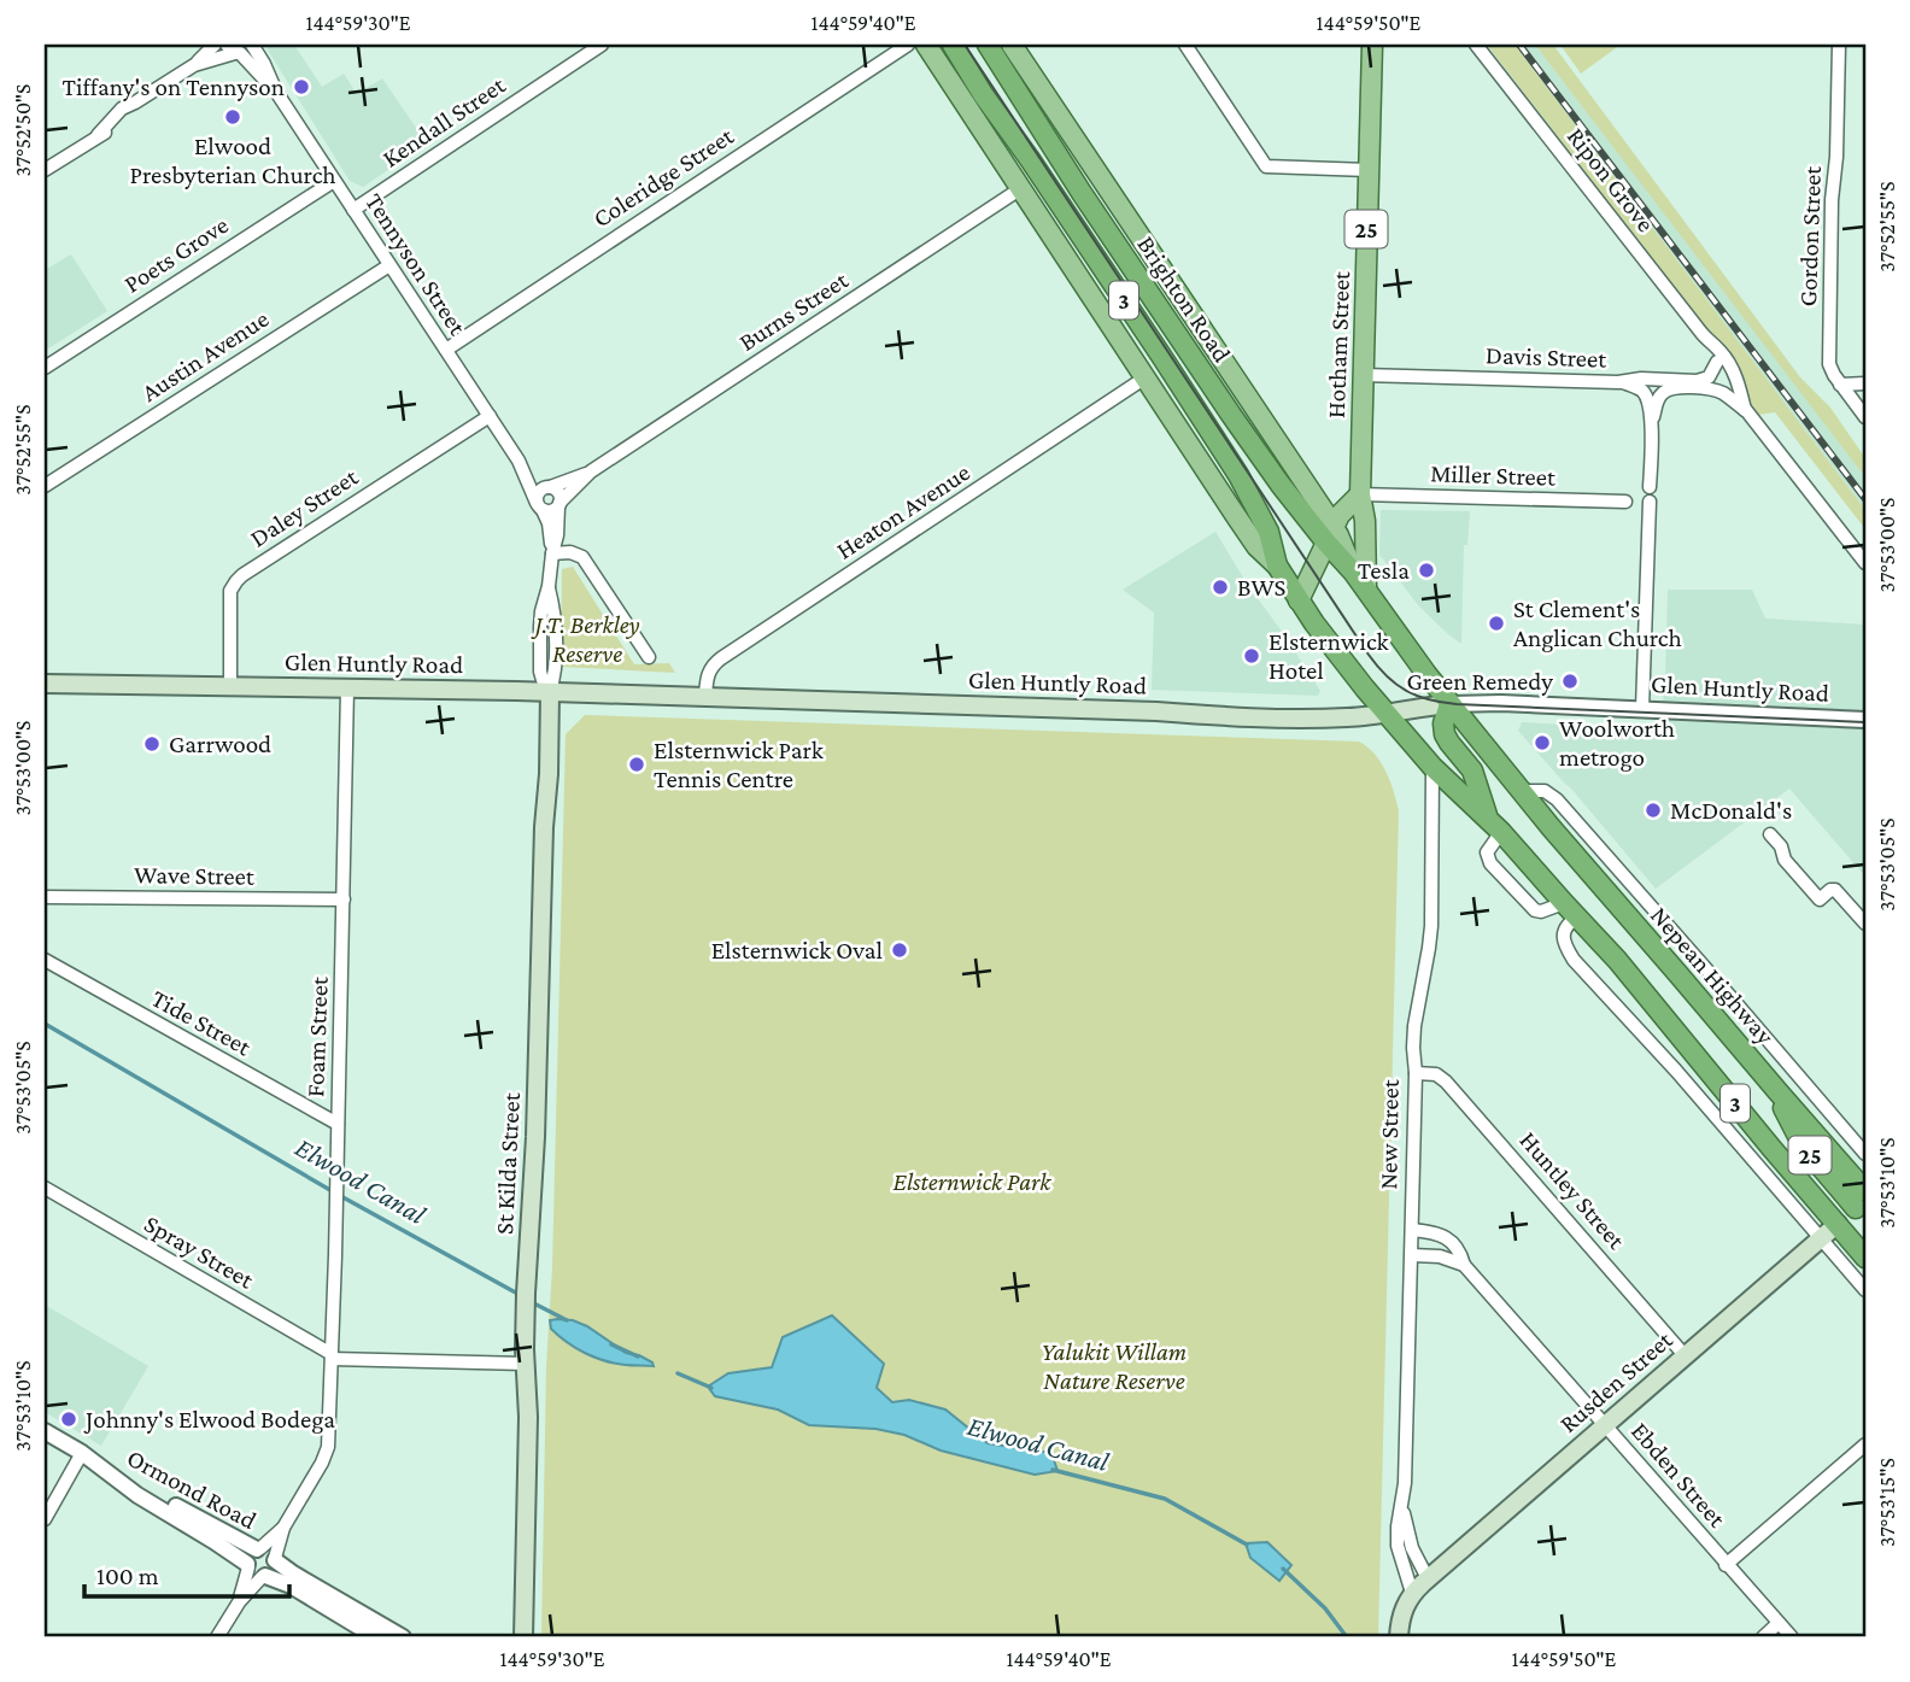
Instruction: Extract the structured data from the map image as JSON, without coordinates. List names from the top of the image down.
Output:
{
  "streets": {
    "highway": [
      "25",
      "Brighton Road",
      "3",
      "Nepean Highway",
      "Rusden Street"
    ],
    "main road": [
      "Hotham Street",
      "Glen Huntly Road",
      "New Street",
      "St Kilda Street"
    ],
    "street": [
      "Kendall Street",
      "Coleridge Street",
      "Ripon Grove",
      "Gordon Street",
      "Poets Grove",
      "Tennyson Street",
      "Burns Street",
      "Austin Avenue",
      "Davis Street",
      "Miller Street",
      "Daley Street",
      "Heaton Avenue",
      "Wave Street",
      "Tide Street",
      "Foam Street",
      "Huntley Street",
      "Spray Street",
      "Ebden Street",
      "Ormond Road"
    ]
  },
  "crossings": [
    ["Kendall Street", "Tennyson Street"],
    ["Coleridge Street", "Tennyson Street"],
    ["Ripon Grove", "Davis Street"],
    ["25", "Nepean Highway"],
    ["25", "Rusden Street"],
    ["Poets Grove", "Tennyson Street"],
    ["Tennyson Street", "Burns Street"],
    ["Tennyson Street", "Austin Avenue"],
    ["Tennyson Street", "Daley Street"],
    ["Tennyson Street", "St Kilda Street"],
    ["Brighton Road", "3"],
    ["Brighton Road", "Burns Street"],
    ["Brighton Road", "Hotham Street"],
    ["Brighton Road", "Heaton Avenue"],
    ["Brighton Road", "Glen Huntly Road"],
    ["Brighton Road", "Nepean Highway"],
    ["3", "Glen Huntly Road"],
    ["3", "New Street"],
    ["3", "Rusden Street"],
    ["Hotham Street", "Davis Street"],
    ["Hotham Street", "Miller Street"],
    ["Daley Street", "Glen Huntly Road"],
    ["Heaton Avenue", "Glen Huntly Road"],
    ["Glen Huntly Road", "Nepean Highway"],
    ["Glen Huntly Road", "Foam Street"],
    ["Glen Huntly Road", "St Kilda Street"],
    ["Wave Street", "Foam Street"],
    ["Tide Street", "Foam Street"],
    ["Foam Street", "Spray Street"],
    ["Foam Street", "Ormond Road"],
    ["New Street", "Huntley Street"],
    ["New Street", "Rusden Street"],
    ["New Street", "Ebden Street"],
    ["St Kilda Street", "Spray Street"],
    ["Huntley Street", "Rusden Street"],
    ["Rusden Street", "Ebden Street"]
  ],
  "water": ["Elwood Canal"],
  "parks": ["J.T. Berkley Reserve", "Elsternwick Park", "Yalukit Willam Nature Reserve"],
  "places": [
    "Tiffany's on Tennyson",
    "Elwood Presbyterian Church",
    "Tesla",
    "BWS",
    "St Clement's Anglican Church",
    "Elsternwick Hotel",
    "Green Remedy",
    "Woolworth metrogo",
    "Garrwood",
    "Elsternwick Park Tennis Centre",
    "McDonald's",
    "Elsternwick Oval",
    "Johnny's Elwood Bodega"
  ],
  "scale_bar": "100 m",
  "coordinates": [
    "144°59'30\"E",
    "144°59'40\"E",
    "144°59'50\"E",
    "37°52'50\"S",
    "37°52'55\"S",
    "37°53'00\"S",
    "37°53'05\"S",
    "37°53'10\"S",
    "37°53'15\"S"
  ]
}
